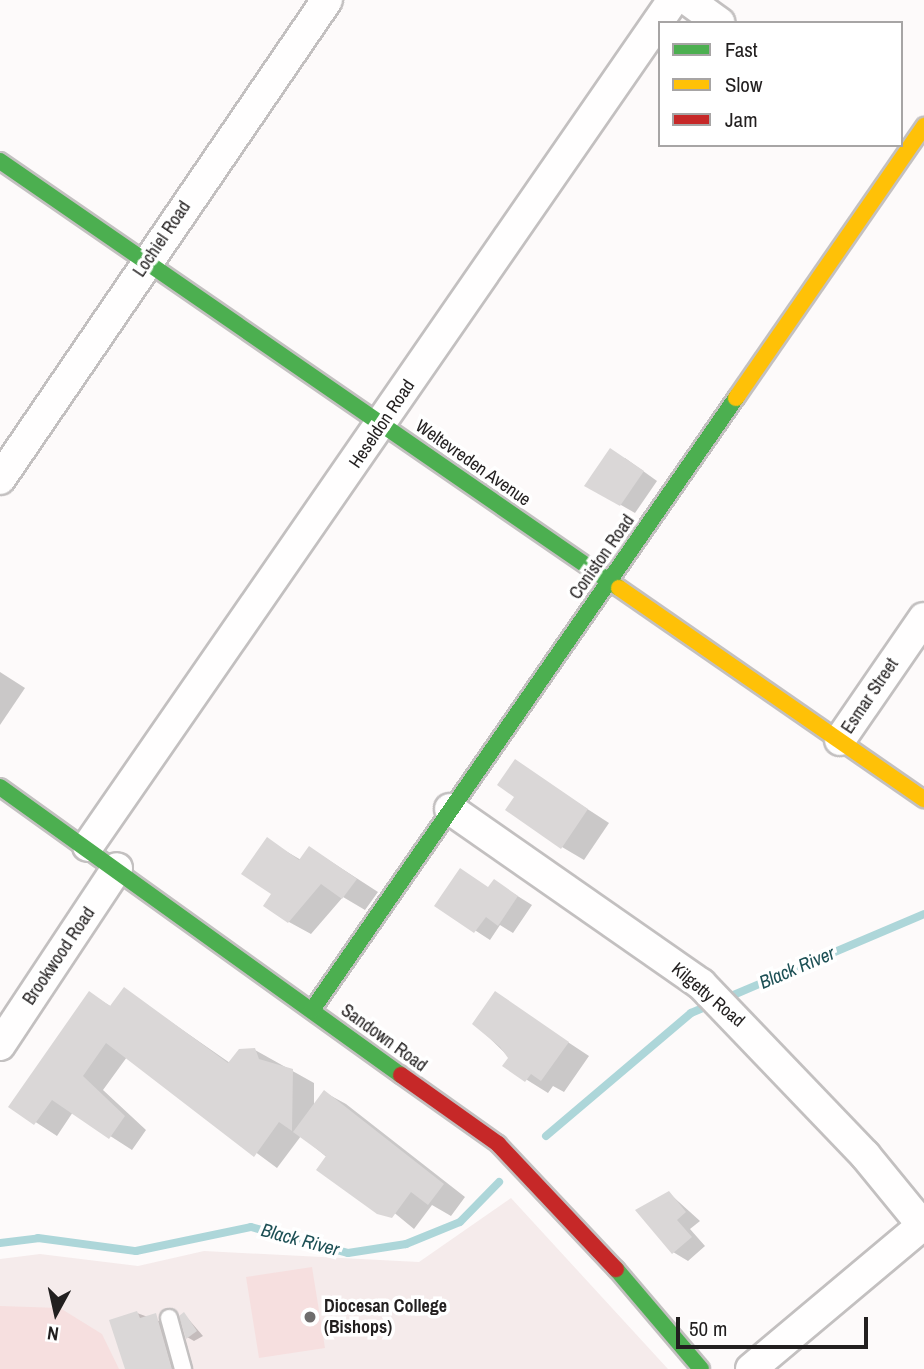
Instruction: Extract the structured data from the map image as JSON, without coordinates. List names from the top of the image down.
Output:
{
  "streets": {
    "street": [
      "Lochiel Road",
      "Heseldon Road",
      "Weltevreden Avenue",
      "Coniston Road",
      "Esmar Street",
      "Brookwood Road",
      "Kilgetty Road",
      "Sandown Road"
    ]
  },
  "crossings": [
    ["Lochiel Road", "Weltevreden Avenue"],
    ["Heseldon Road", "Weltevreden Avenue"],
    ["Heseldon Road", "Sandown Road"],
    ["Weltevreden Avenue", "Coniston Road"],
    ["Weltevreden Avenue", "Esmar Street"],
    ["Coniston Road", "Kilgetty Road"],
    ["Coniston Road", "Sandown Road"],
    ["Brookwood Road", "Sandown Road"]
  ],
  "water": ["Black River"],
  "places": ["Diocesan College (Bishops)"],
  "legend": ["Fast", "Slow", "Jam"],
  "scale_bar": "50 m",
  "north": "bottom"
}
